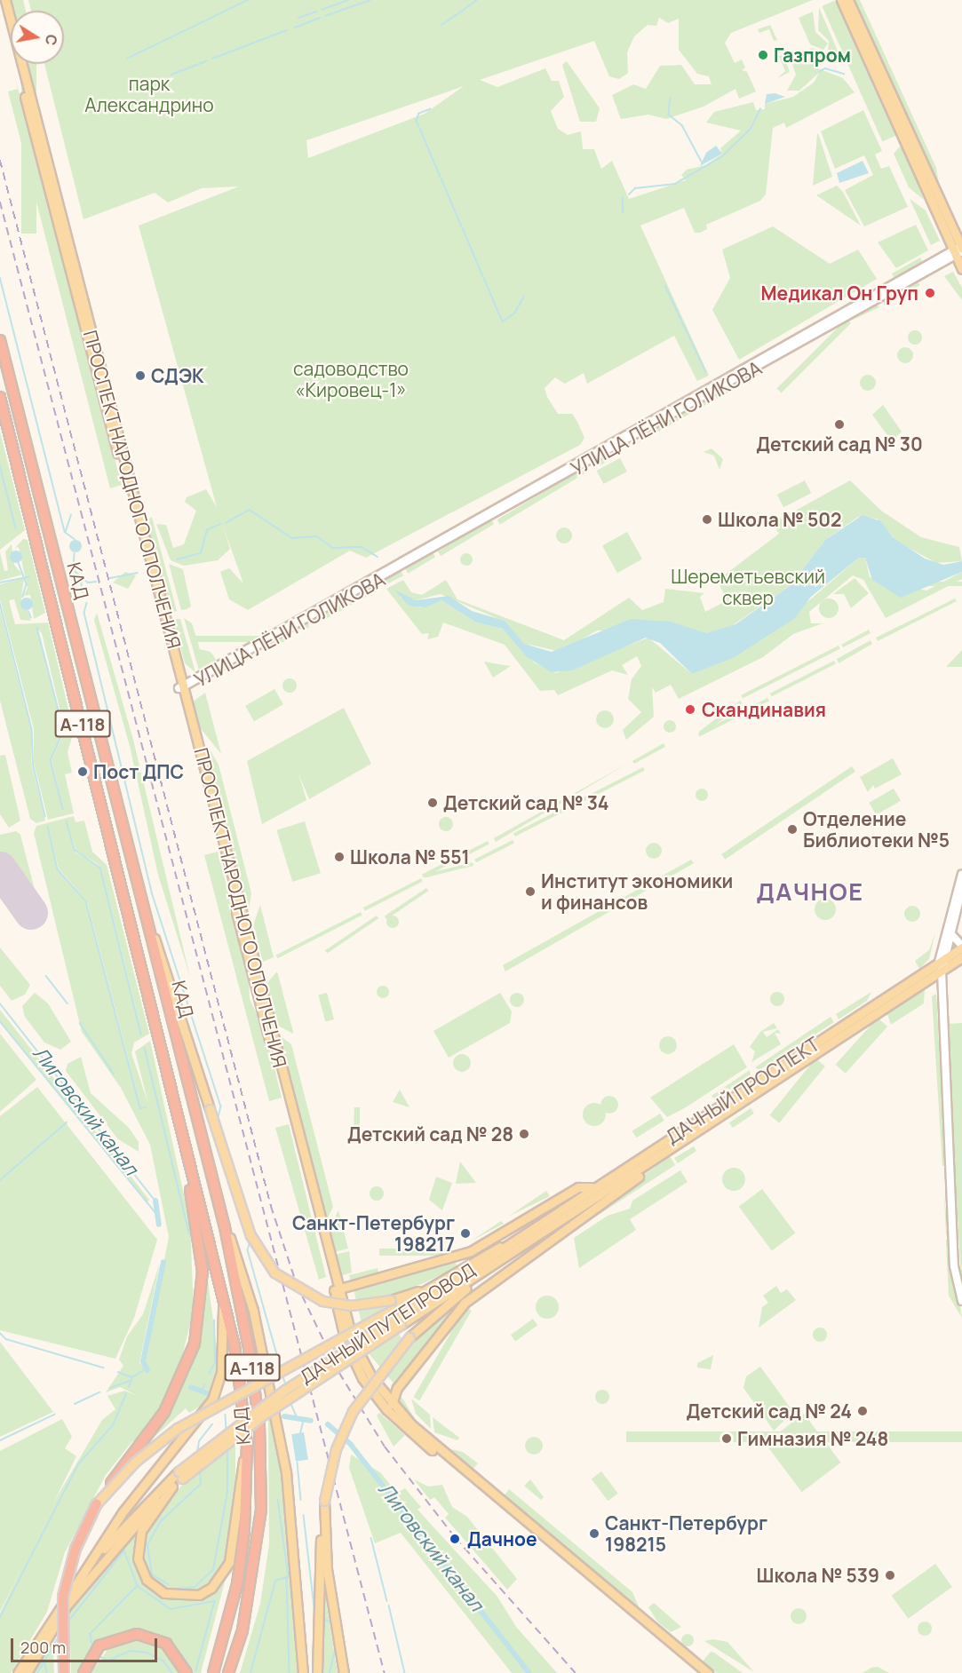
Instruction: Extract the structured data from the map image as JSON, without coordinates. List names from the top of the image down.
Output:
{
  "streets": {
    "highway": ["КАД", "А-118"],
    "main road": ["ПРОСПЕКТ НАРОДНОГО ОПОЛЧЕНИЯ", "ДАЧНЫЙ ПРОСПЕКТ", "ДАЧНЫЙ ПУТЕПРОВОД"],
    "street": ["УЛИЦА ЛЁНИ ГОЛИКОВА"]
  },
  "crossings": [
    ["УЛИЦА ЛЁНИ ГОЛИКОВА", "ПРОСПЕКТ НАРОДНОГО ОПОЛЧЕНИЯ"],
    ["ДАЧНЫЙ ПРОСПЕКТ", "ДАЧНЫЙ ПУТЕПРОВОД"]
  ],
  "districts": ["ДАЧНОЕ"],
  "water": ["Лиговский канал"],
  "parks": ["парк Александрино", "садоводство «Кировец-1»", "Шереметьевский сквер"],
  "places": [
    "Газпром",
    "Медикал Он Груп",
    "СДЭК",
    "Детский сад № 30",
    "Школа № 502",
    "Скандинавия",
    "Пост ДПС",
    "Детский сад № 34",
    "Отделение Библиотеки №5",
    "Школа № 551",
    "Институт экономики и финансов",
    "Детский сад № 28",
    "Санкт-Петербург 198217",
    "Детский сад № 24",
    "Гимназия № 248",
    "Санкт-Петербург 198215",
    "Дачное",
    "Школа № 539"
  ],
  "scale_bar": "200 m",
  "north": "right"
}
